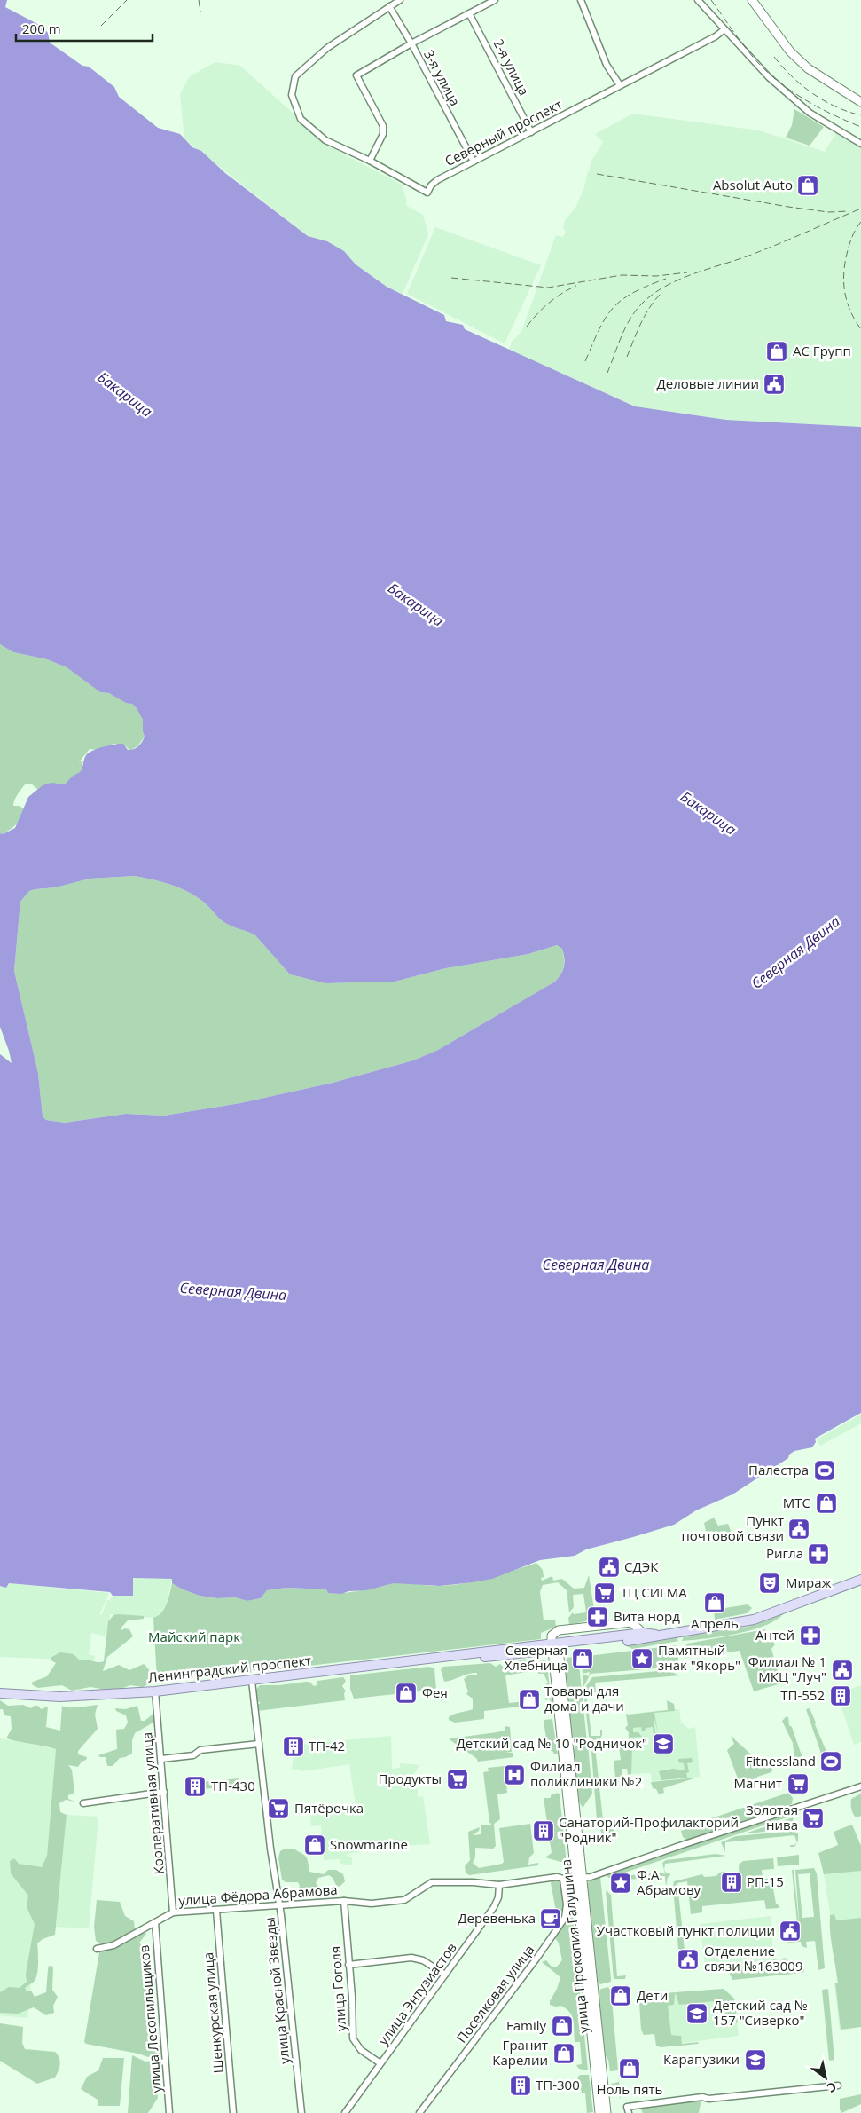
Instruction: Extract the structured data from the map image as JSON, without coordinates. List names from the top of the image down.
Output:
{
  "streets": {
    "main road": ["Ленинградский проспект", "улица Прокопия Галушина"],
    "street": [
      "2-я улица",
      "3-я улица",
      "Северный проспект",
      "Кооперативная улица",
      "улица Фёдора Абрамова",
      "улица Гоголя",
      "улица Красной Звезды",
      "улица Энтузиастов",
      "Поселковая улица",
      "Шенкурская улица",
      "улица Лесопильщиков"
    ]
  },
  "crossings": [
    ["2-я улица", "Северный проспект"],
    ["3-я улица", "Северный проспект"],
    ["Ленинградский проспект", "Кооперативная улица"],
    ["Ленинградский проспект", "улица Прокопия Галушина"],
    ["Ленинградский проспект", "улица Красной Звезды"],
    ["Кооперативная улица", "улица Фёдора Абрамова"],
    ["улица Фёдора Абрамова", "улица Прокопия Галушина"],
    ["улица Фёдора Абрамова", "улица Гоголя"],
    ["улица Фёдора Абрамова", "улица Красной Звезды"],
    ["улица Фёдора Абрамова", "улица Энтузиастов"],
    ["улица Фёдора Абрамова", "Поселковая улица"],
    ["улица Фёдора Абрамова", "Шенкурская улица"],
    ["улица Фёдора Абрамова", "улица Лесопильщиков"],
    ["улица Гоголя", "улица Энтузиастов"]
  ],
  "water": ["Бакарица", "Северная Двина"],
  "parks": ["Майский парк"],
  "places": {
    "shop": [
      "Absolut Auto",
      "АС Групп",
      "МТС",
      "Апрель",
      "Северная Хлебница",
      "Фея",
      "Товары для дома и дачи",
      "Snowmarine",
      "Дети",
      "Family",
      "Гранит Карелии",
      "Ноль пять"
    ],
    "public building": [
      "Деловые линии",
      "Пункт почтовой связи",
      "СДЭК",
      "Филиал № 1 МКЦ \"Луч\"",
      "Участковый пункт полиции",
      "Отделение связи №163009"
    ],
    "sports": ["Палестра", "Fitnessland"],
    "pharmacy": ["Ригла", "Вита норд", "Антей"],
    "theatre": ["Мираж"],
    "supermarket": [
      "ТЦ СИГМА",
      "Продукты",
      "Магнит",
      "Пятёрочка",
      "Золотая нива"
    ],
    "place": ["Памятный знак \"Якорь\"", "Ф.А. Абрамову"],
    "building": [
      "ТП-552",
      "ТП-42",
      "ТП-430",
      "Санаторий-Профилакторий \"Родник\"",
      "РП-15",
      "ТП-300"
    ],
    "school or university": ["Детский сад № 10 \"Родничок\"", "Детский сад № 157 \"Сиверко\"", "Карапузики"],
    "hospital": ["Филиал поликлиники №2"],
    "cafe": ["Деревенька"]
  },
  "scale_bar": "200 m",
  "north": "bottom right"
}
